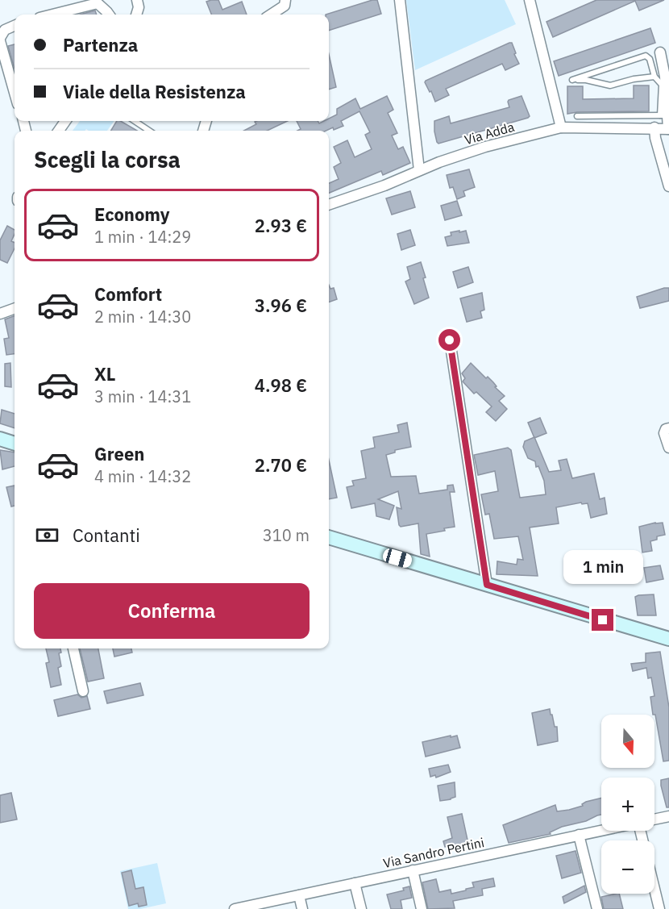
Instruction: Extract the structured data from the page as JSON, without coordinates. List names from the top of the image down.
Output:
{
  "streets": {
    "street": ["Via Adda", "Via Sandro Pertini"]
  },
  "north": "bottom",
  "page": {
    "banner": ["Partenza", "Viale della Resistenza"],
    "heading": "Scegli la corsa",
    "list": [
      {
        "name": "Economy",
        "note": "1 min · 14:29",
        "value": "2.93 €"
      },
      {
        "name": "Comfort",
        "note": "2 min · 14:30",
        "value": "3.96 €"
      },
      {
        "name": "XL",
        "note": "3 min · 14:31",
        "value": "4.98 €"
      },
      {
        "name": "Green",
        "note": "4 min · 14:32",
        "value": "2.70 €"
      }
    ],
    "pay": ["Contanti", "310 m"],
    "bubble": "1 min",
    "buttons": "Conferma",
    "map_buttons": ["+", "−"]
  }
}
